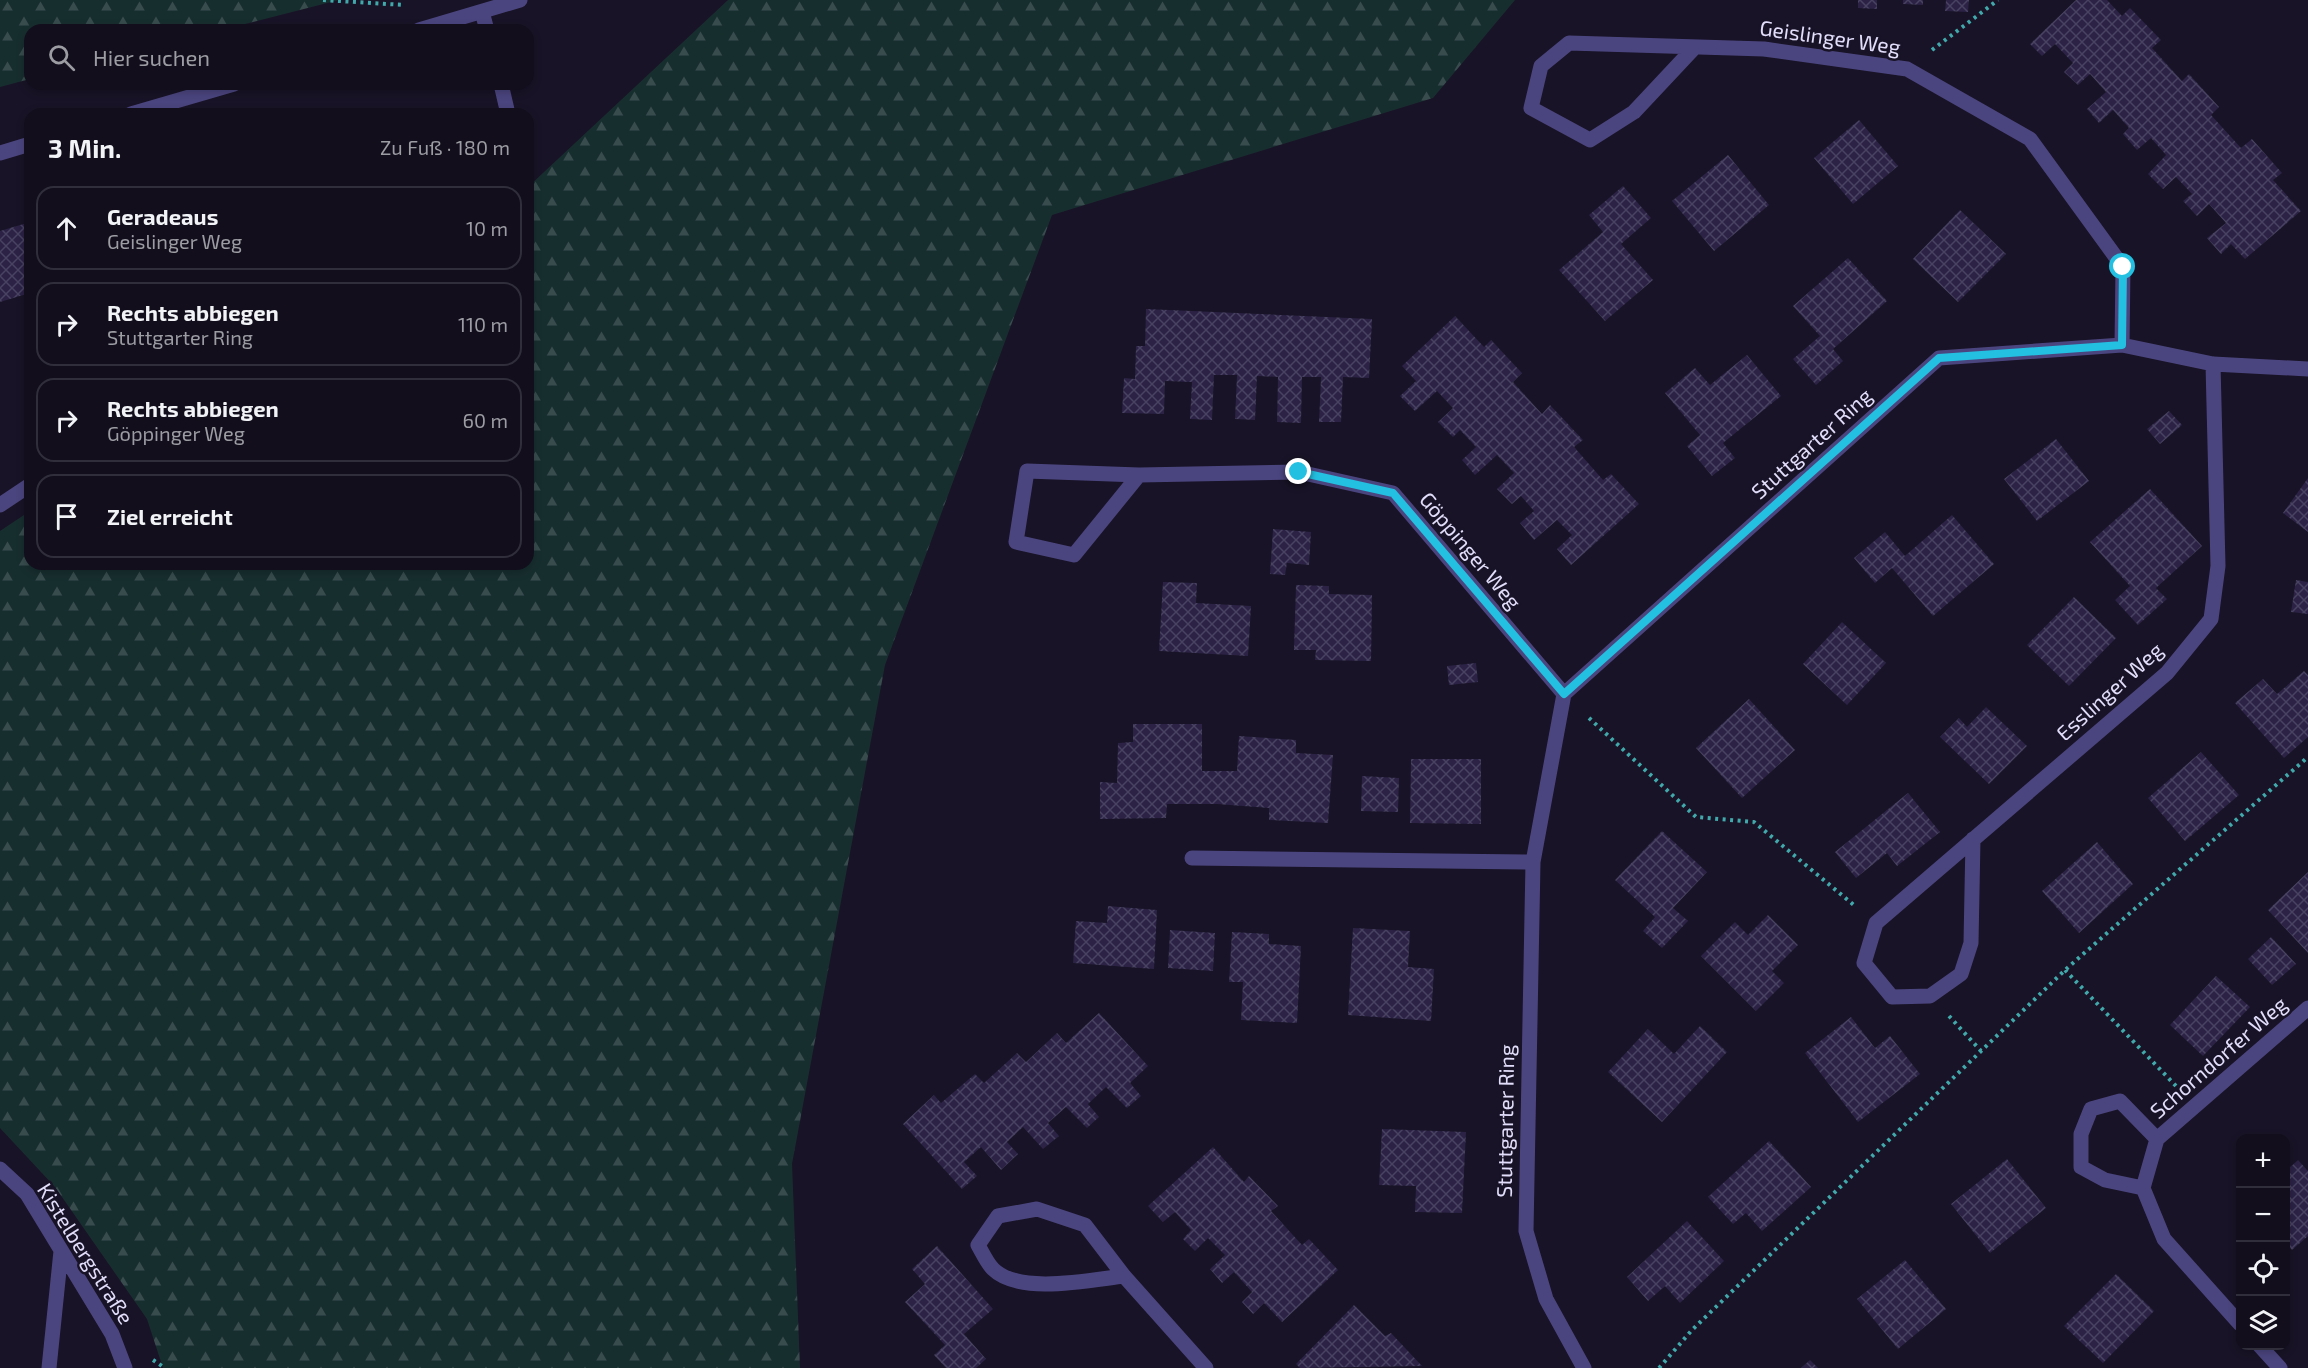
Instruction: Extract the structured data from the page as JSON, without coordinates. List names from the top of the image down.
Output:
{
  "streets": {
    "street": [
      "Geislinger Weg",
      "Stuttgarter Ring",
      "Göppinger Weg",
      "Esslinger Weg",
      "Schorndorfer Weg",
      "Kistelbergstraße"
    ]
  },
  "crossings": [
    ["Geislinger Weg", "Stuttgarter Ring"],
    ["Stuttgarter Ring", "Göppinger Weg"],
    ["Stuttgarter Ring", "Esslinger Weg"]
  ],
  "page": {
    "search": "Hier suchen",
    "heading": ["3 Min.", "Zu Fuß · 180 m"],
    "list": [
      ["Geradeaus", "Geislinger Weg", "10 m"],
      ["Rechts abbiegen", "Stuttgarter Ring", "110 m"],
      ["Rechts abbiegen", "Göppinger Weg", "60 m"],
      "Ziel erreicht"
    ],
    "map_buttons": ["+", "−"]
  }
}
